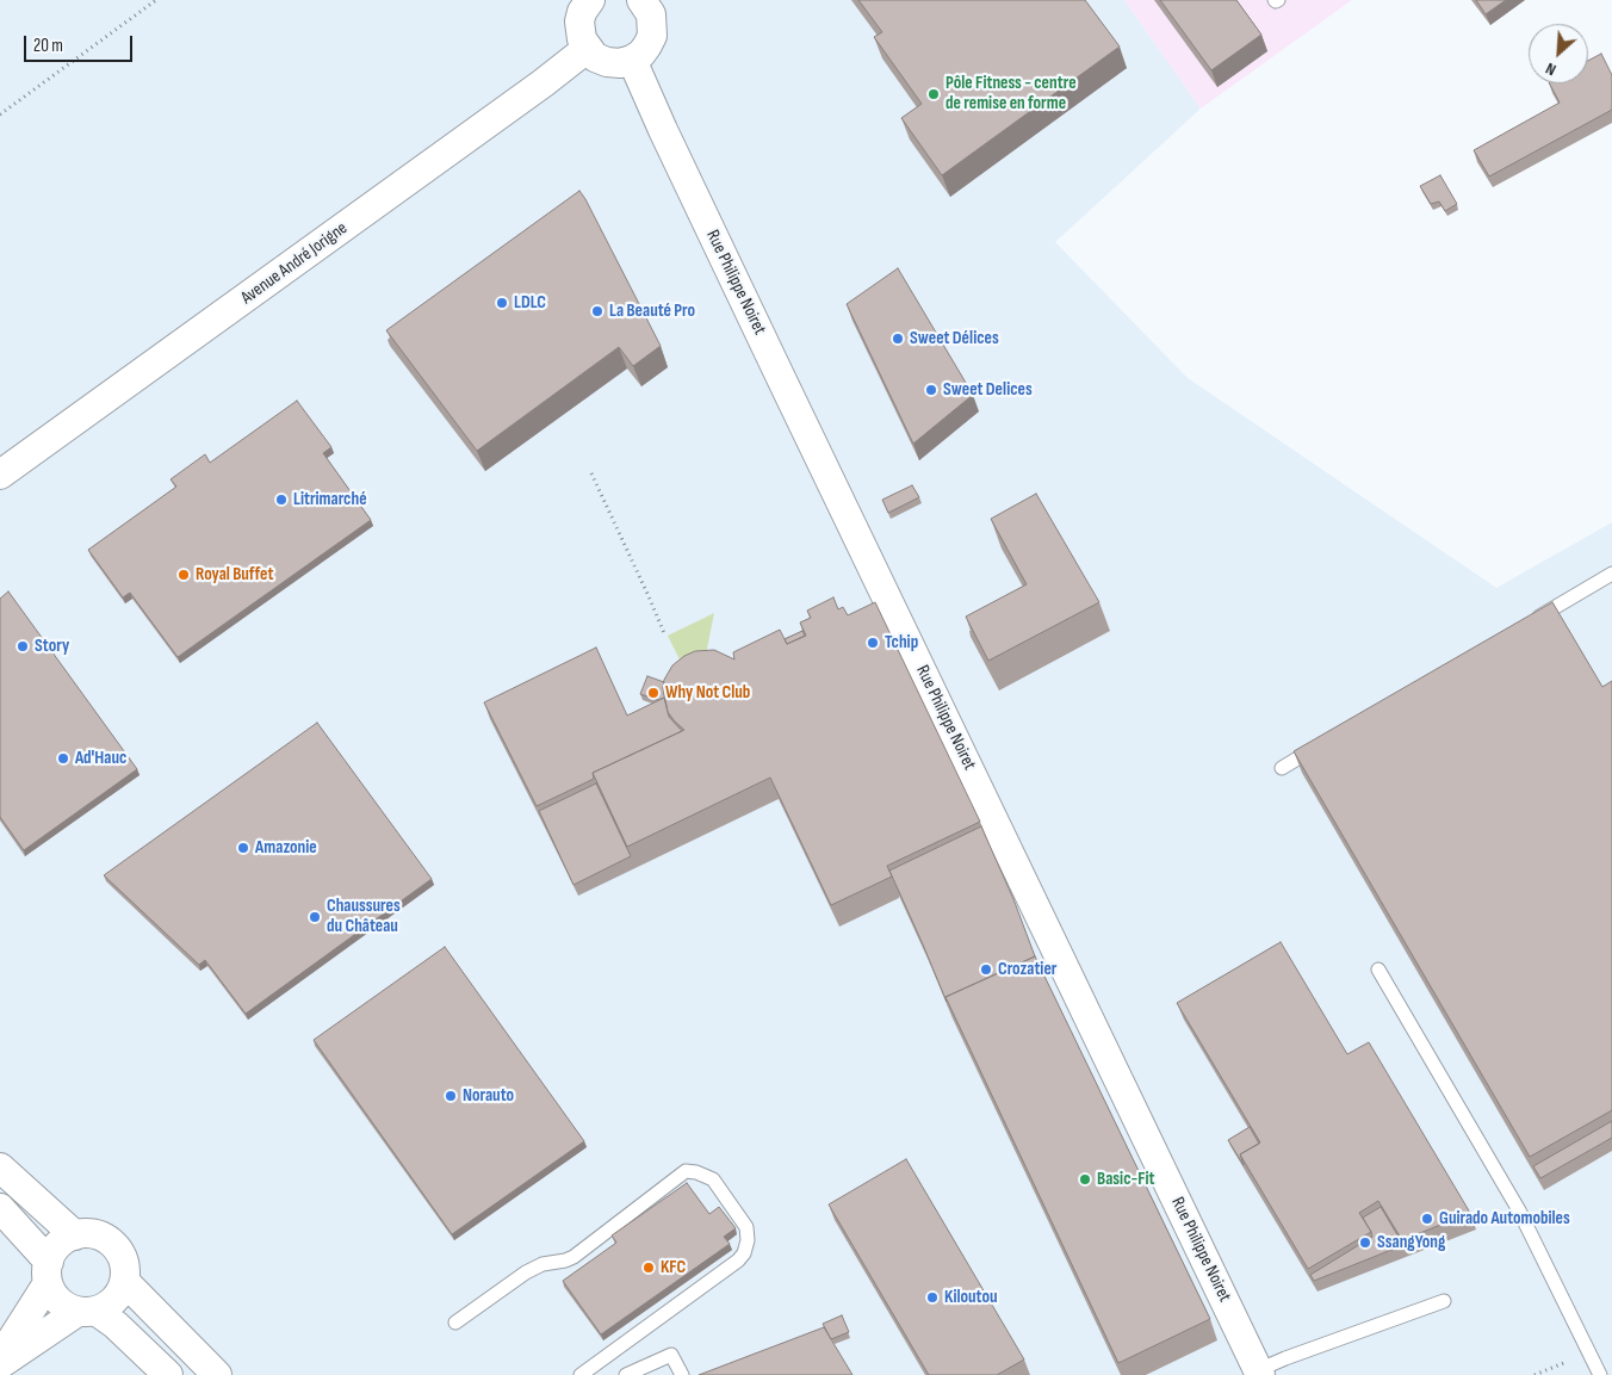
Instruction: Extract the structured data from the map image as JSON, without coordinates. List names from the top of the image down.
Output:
{
  "streets": {
    "street": ["Avenue André Jorigne", "Rue Philippe Noiret"]
  },
  "places": [
    "Pôle Fitness - centre de remise en forme",
    "LDLC",
    "La Beauté Pro",
    "Sweet Délices",
    "Sweet Delices",
    "Litrimarché",
    "Royal Buffet",
    "Tchip",
    "Story",
    "Why Not Club",
    "Ad'Hauc",
    "Amazonie",
    "Chaussures du Château",
    "Crozatier",
    "Norauto",
    "Basic-Fit",
    "Guirado Automobiles",
    "SsangYong",
    "KFC",
    "Kiloutou"
  ],
  "scale_bar": "20 m",
  "north": "bottom left"
}
